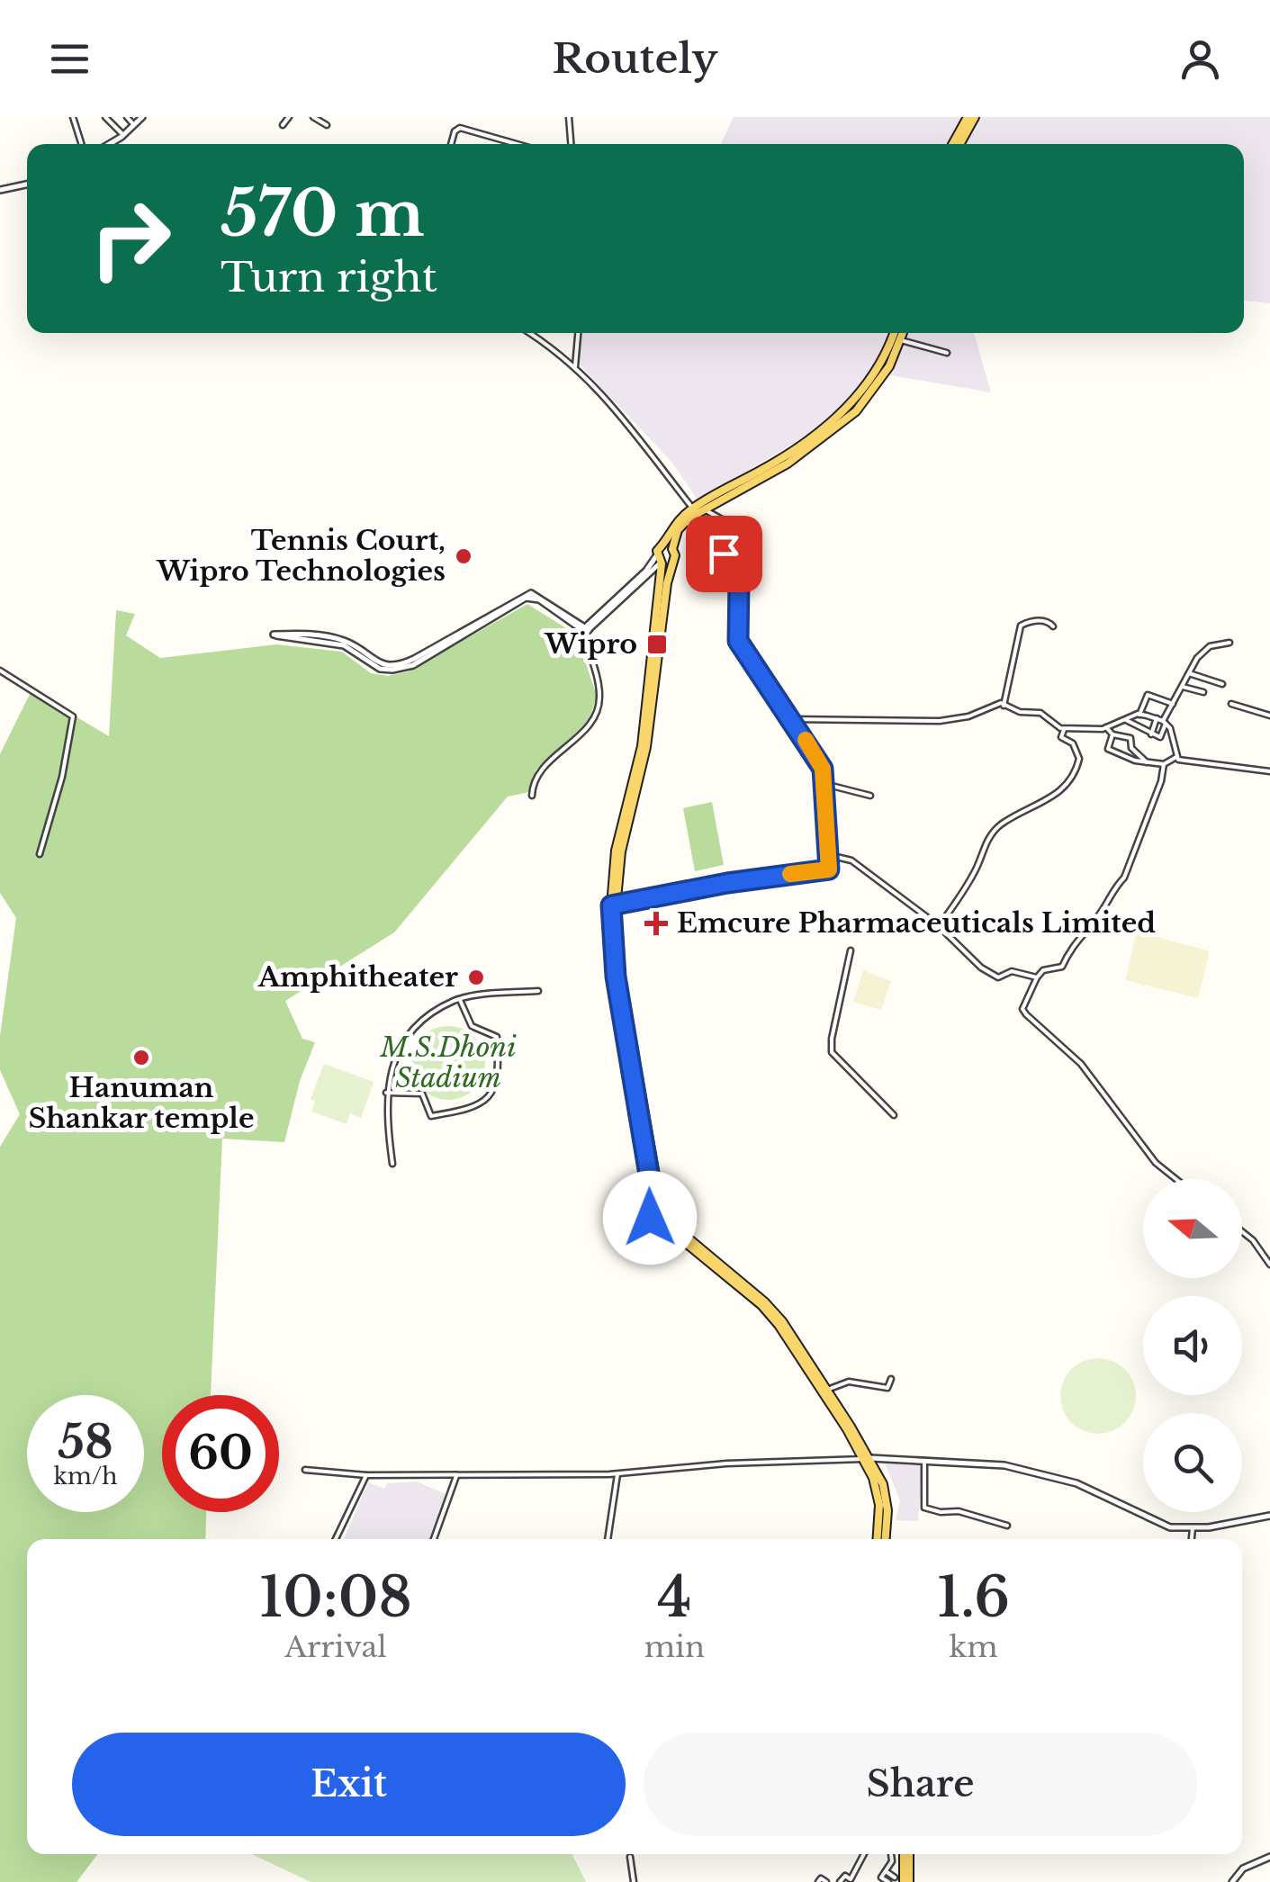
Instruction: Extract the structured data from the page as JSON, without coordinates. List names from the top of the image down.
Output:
{
  "parks": ["M.S.Dhoni Stadium"],
  "places": {
    "other": ["Tennis Court, Wipro Technologies", "Amphitheater", "Hanuman Shankar temple"],
    "transit": ["Wipro"],
    "health": ["Emcure Pharmaceuticals Limited"]
  },
  "north": "left",
  "page": {
    "header": "Routely",
    "turn": ["570 m", "Turn right"],
    "speed": "58 km/h",
    "limit": "60",
    "eta": [
      "10:08",
      "Arrival",
      "4",
      "min",
      "1.6",
      "km"
    ],
    "buttons": ["Exit", "Share"]
  }
}
